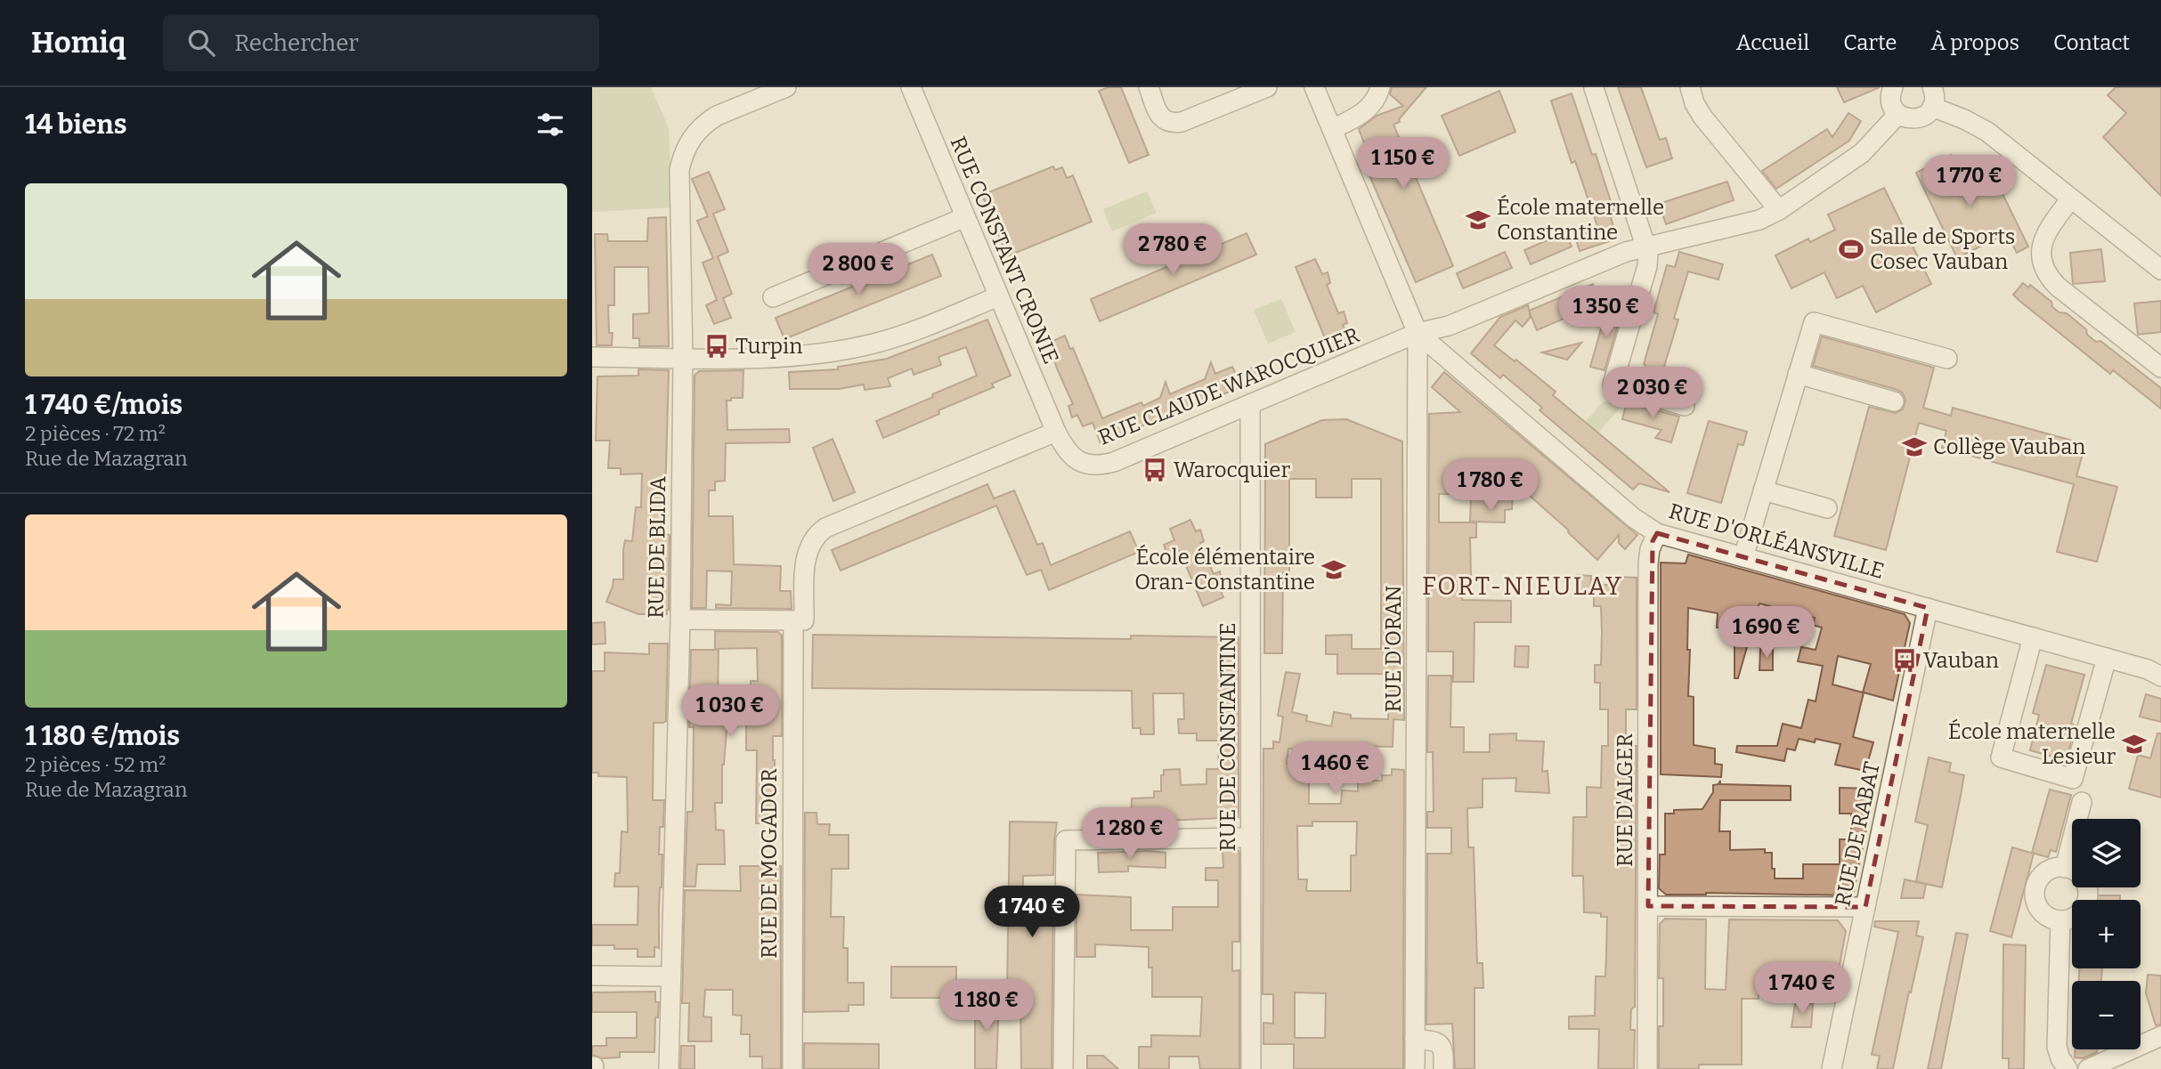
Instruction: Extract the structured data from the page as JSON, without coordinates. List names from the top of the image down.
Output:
{
  "streets": {
    "street": [
      "RUE CONSTANT CRONIE",
      "RUE CLAUDE WAROCQUIER",
      "RUE D'ORLÉANSVILLE",
      "RUE DE BLIDA",
      "RUE D'ORAN",
      "RUE DE CONSTANTINE",
      "RUE D'ALGER",
      "RUE DE RABAT",
      "RUE DE MOGADOR"
    ]
  },
  "crossings": [
    ["RUE CONSTANT CRONIE", "RUE CLAUDE WAROCQUIER"],
    ["RUE CLAUDE WAROCQUIER", "RUE D'ORLÉANSVILLE"],
    ["RUE CLAUDE WAROCQUIER", "RUE D'ORAN"],
    ["RUE CLAUDE WAROCQUIER", "RUE DE CONSTANTINE"],
    ["RUE D'ORLÉANSVILLE", "RUE D'ORAN"],
    ["RUE D'ORLÉANSVILLE", "RUE D'ALGER"],
    ["RUE D'ORLÉANSVILLE", "RUE DE RABAT"]
  ],
  "districts": ["FORT-NIEULAY"],
  "places": {
    "school or university": [
      "École maternelle Constantine",
      "Collège Vauban",
      "École élémentaire Oran-Constantine",
      "École maternelle Lesieur"
    ],
    "sports": ["Salle de Sports Cosec Vauban"],
    "bus stop": ["Turpin", "Warocquier", "Vauban"]
  },
  "page": {
    "header": "Homiq",
    "search": "Rechercher",
    "nav": [
      "Accueil",
      "Carte",
      "À propos",
      "Contact"
    ],
    "heading": "14 biens",
    "price": [
      "1 150 €",
      "1 770 €",
      "2 780 €",
      "2 800 €",
      "1 350 €",
      "2 030 €",
      "1 780 €",
      "1 690 €",
      "1 030 €",
      "1 460 €",
      "1 280 €",
      "1 740 €",
      "1 740 €",
      "1 180 €"
    ],
    "list": [
      {
        "name": "1 740 €/mois",
        "note": "2 pièces · 72 m² · Rue de Mazagran"
      },
      {
        "name": "1 180 €/mois",
        "note": "2 pièces · 52 m² · Rue de Mazagran"
      }
    ],
    "map_buttons": ["+", "−"]
  }
}
